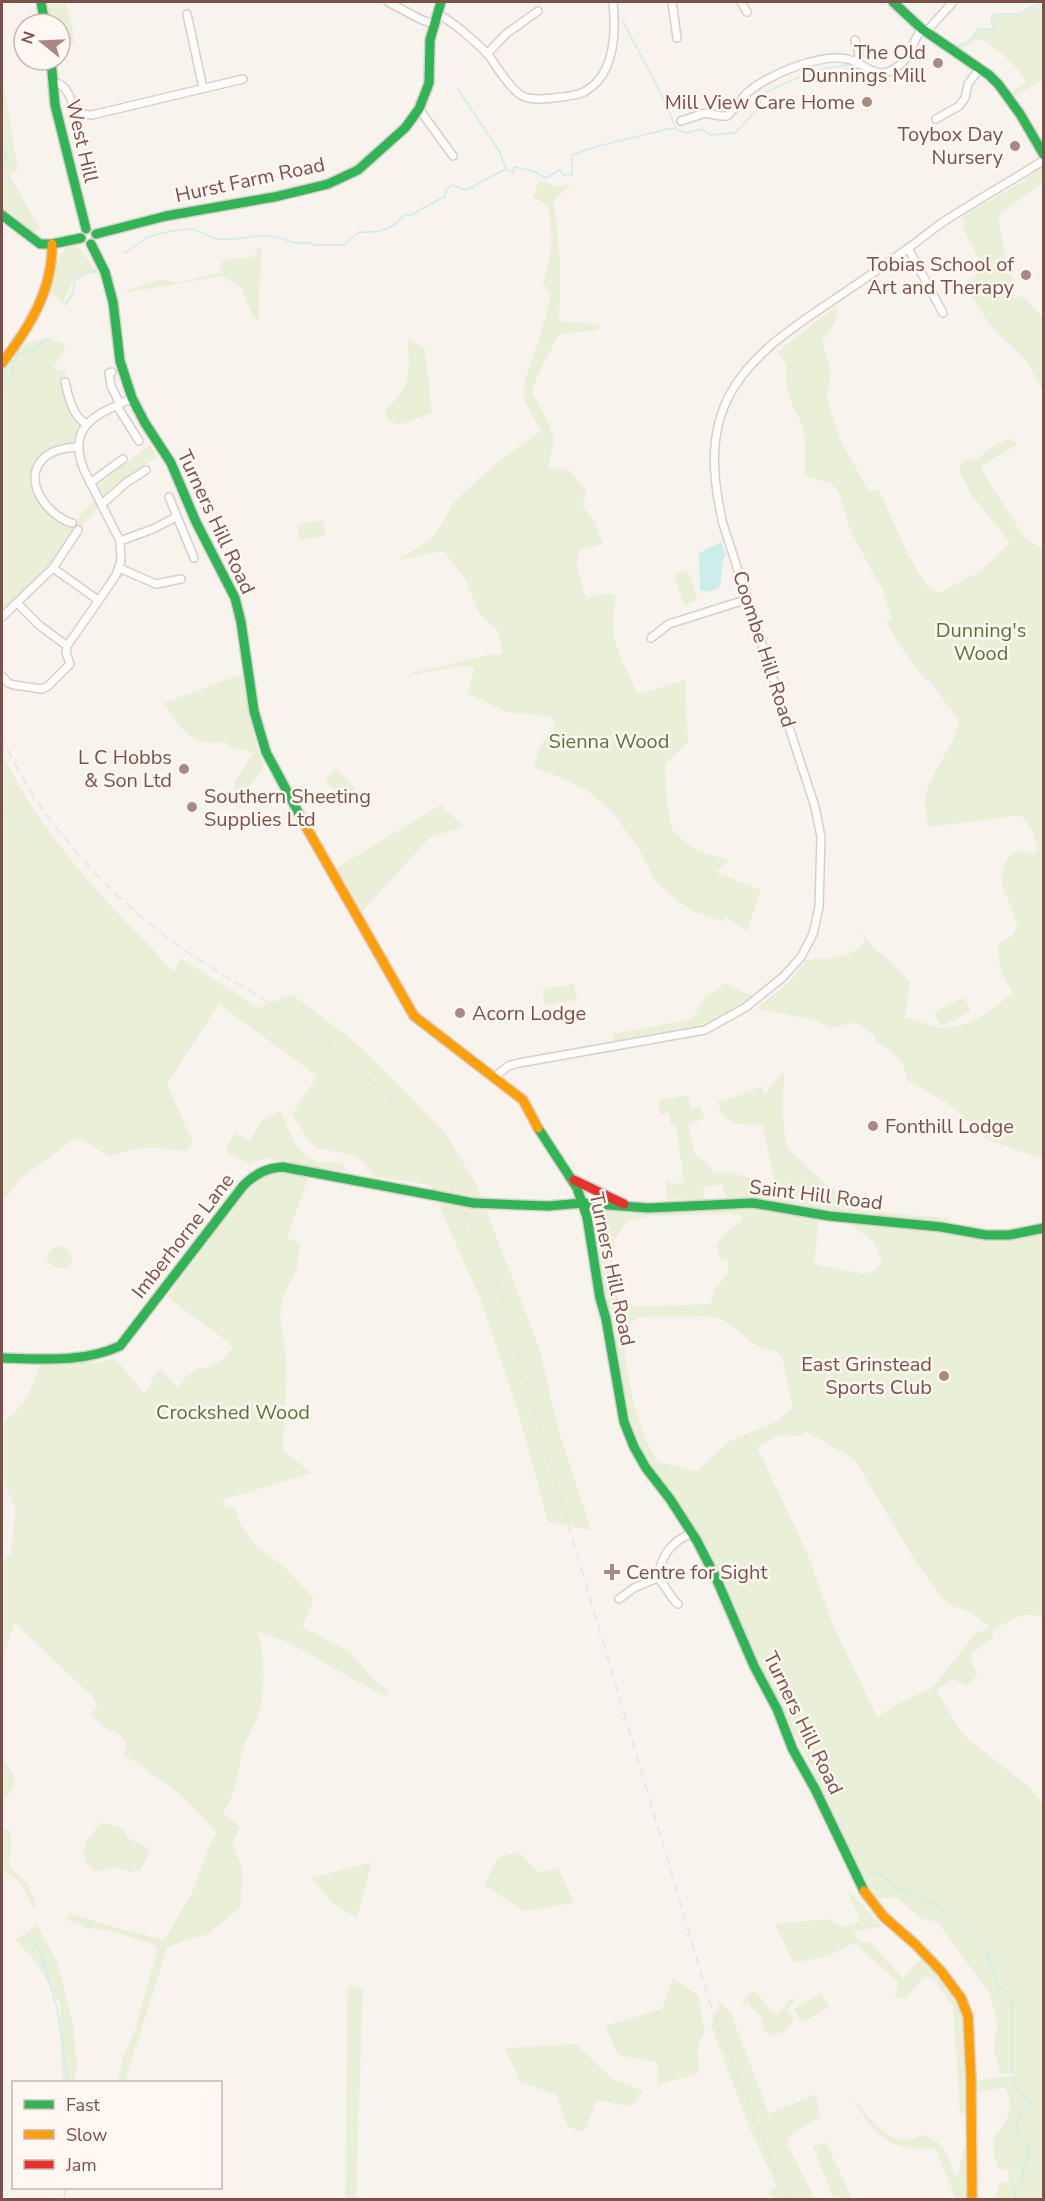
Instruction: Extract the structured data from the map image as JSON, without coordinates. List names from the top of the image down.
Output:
{
  "streets": {
    "main road": [
      "West Hill",
      "Hurst Farm Road",
      "Turners Hill Road",
      "Saint Hill Road",
      "Imberhorne Lane"
    ],
    "street": ["Coombe Hill Road"]
  },
  "crossings": [
    ["West Hill", "Hurst Farm Road"],
    ["West Hill", "Turners Hill Road"],
    ["Hurst Farm Road", "Turners Hill Road"],
    ["Turners Hill Road", "Coombe Hill Road"],
    ["Turners Hill Road", "Saint Hill Road"],
    ["Turners Hill Road", "Imberhorne Lane"],
    ["Saint Hill Road", "Imberhorne Lane"]
  ],
  "parks": ["Dunning's Wood", "Sienna Wood", "Crockshed Wood"],
  "places": {
    "other": [
      "The Old Dunnings Mill",
      "Mill View Care Home",
      "Toybox Day Nursery",
      "Tobias School of Art and Therapy",
      "L C Hobbs & Son Ltd",
      "Southern Sheeting Supplies Ltd",
      "Acorn Lodge",
      "Fonthill Lodge",
      "East Grinstead Sports Club"
    ],
    "health": ["Centre for Sight"]
  },
  "legend": ["Fast", "Slow", "Jam"],
  "north": "left"
}
